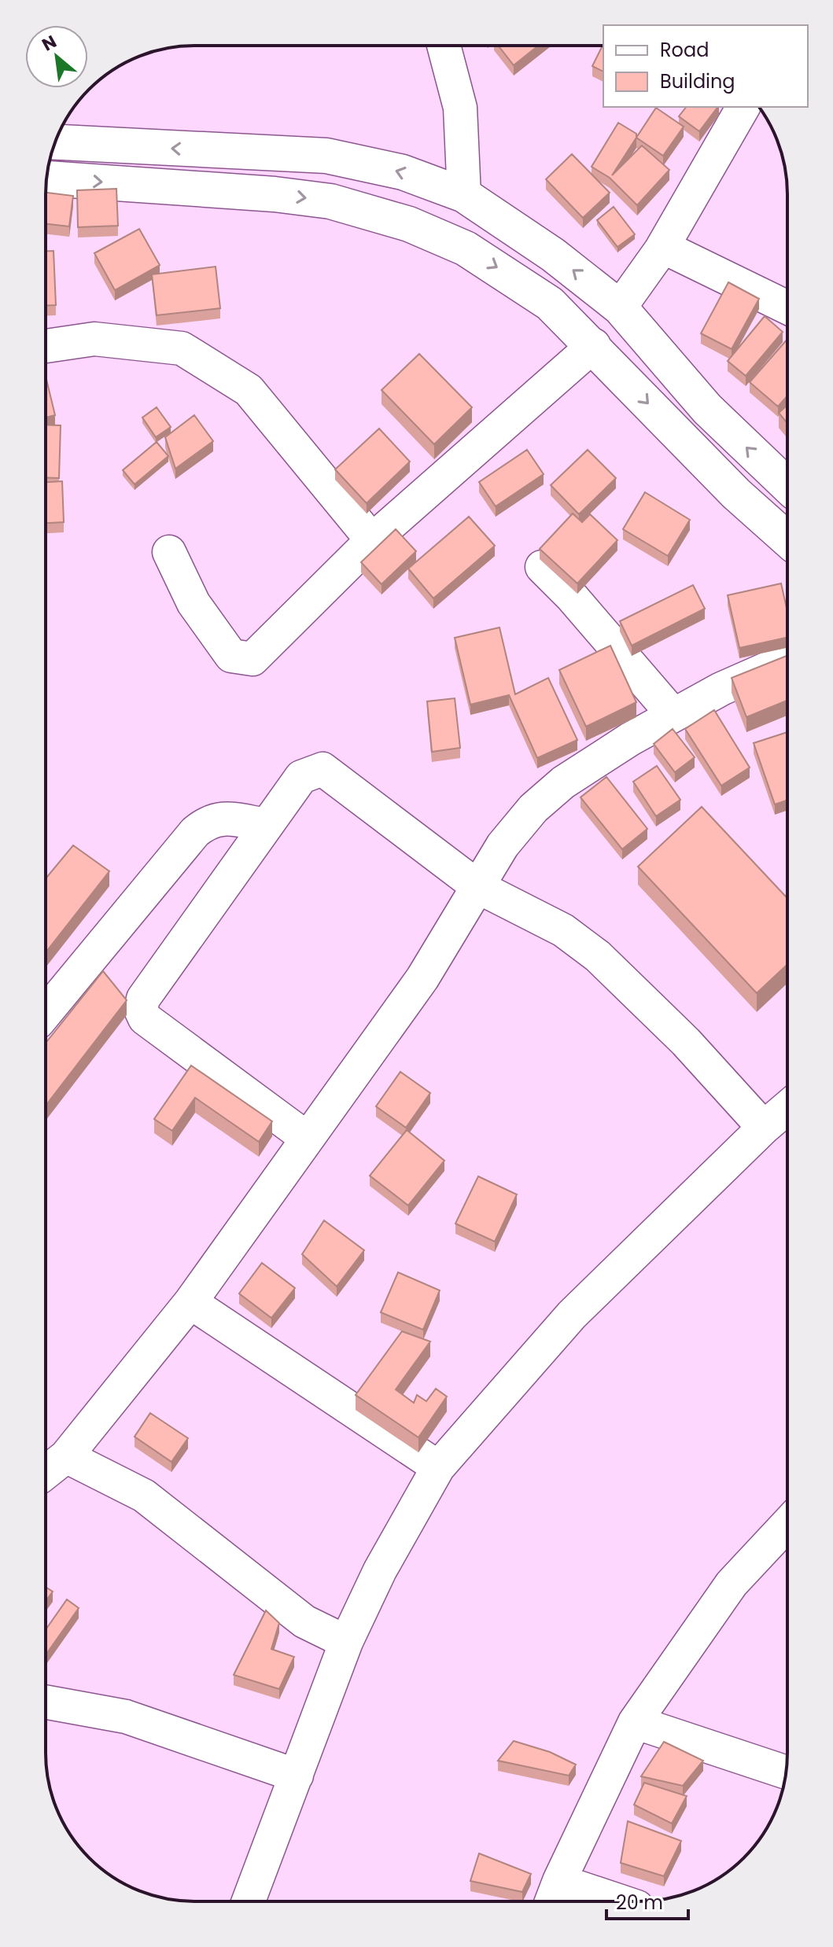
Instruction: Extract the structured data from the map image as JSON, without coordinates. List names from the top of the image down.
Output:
{
  "legend": ["Road", "Building"],
  "scale_bar": "20 m",
  "north": "top left"
}
